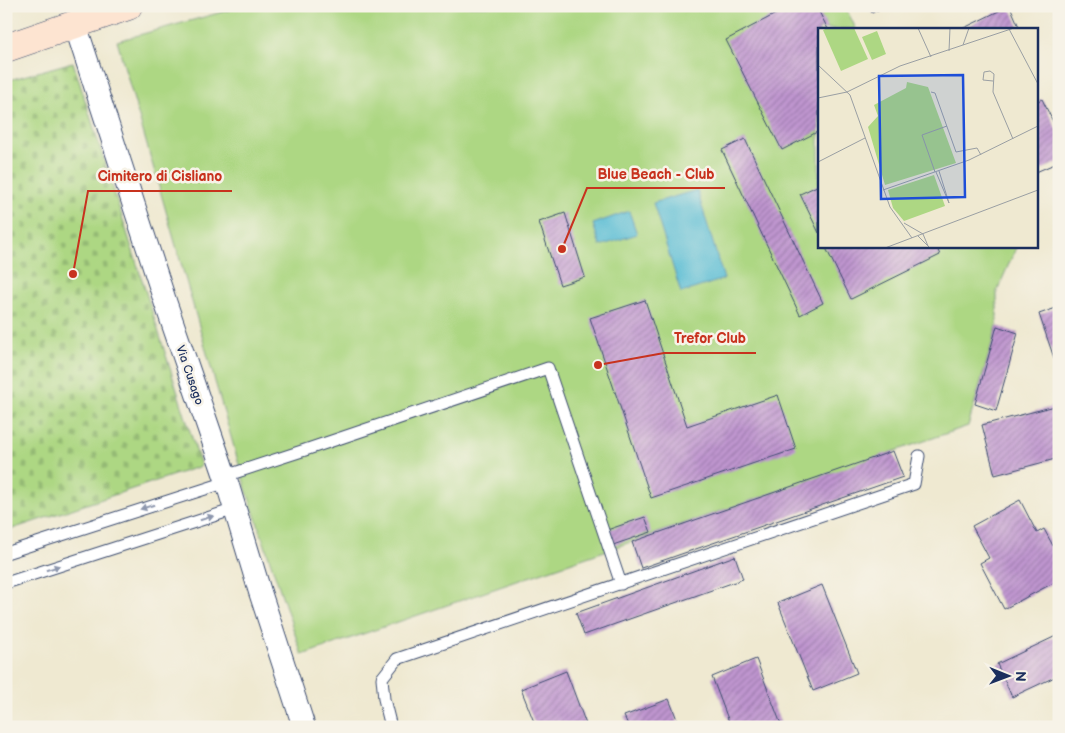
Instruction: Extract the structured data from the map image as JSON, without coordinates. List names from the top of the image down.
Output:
{
  "streets": {
    "street": ["Via Cusago"]
  },
  "places": ["Blue Beach - Club", "Cimitero di Cisliano", "Trefor Club"],
  "north": "right"
}
